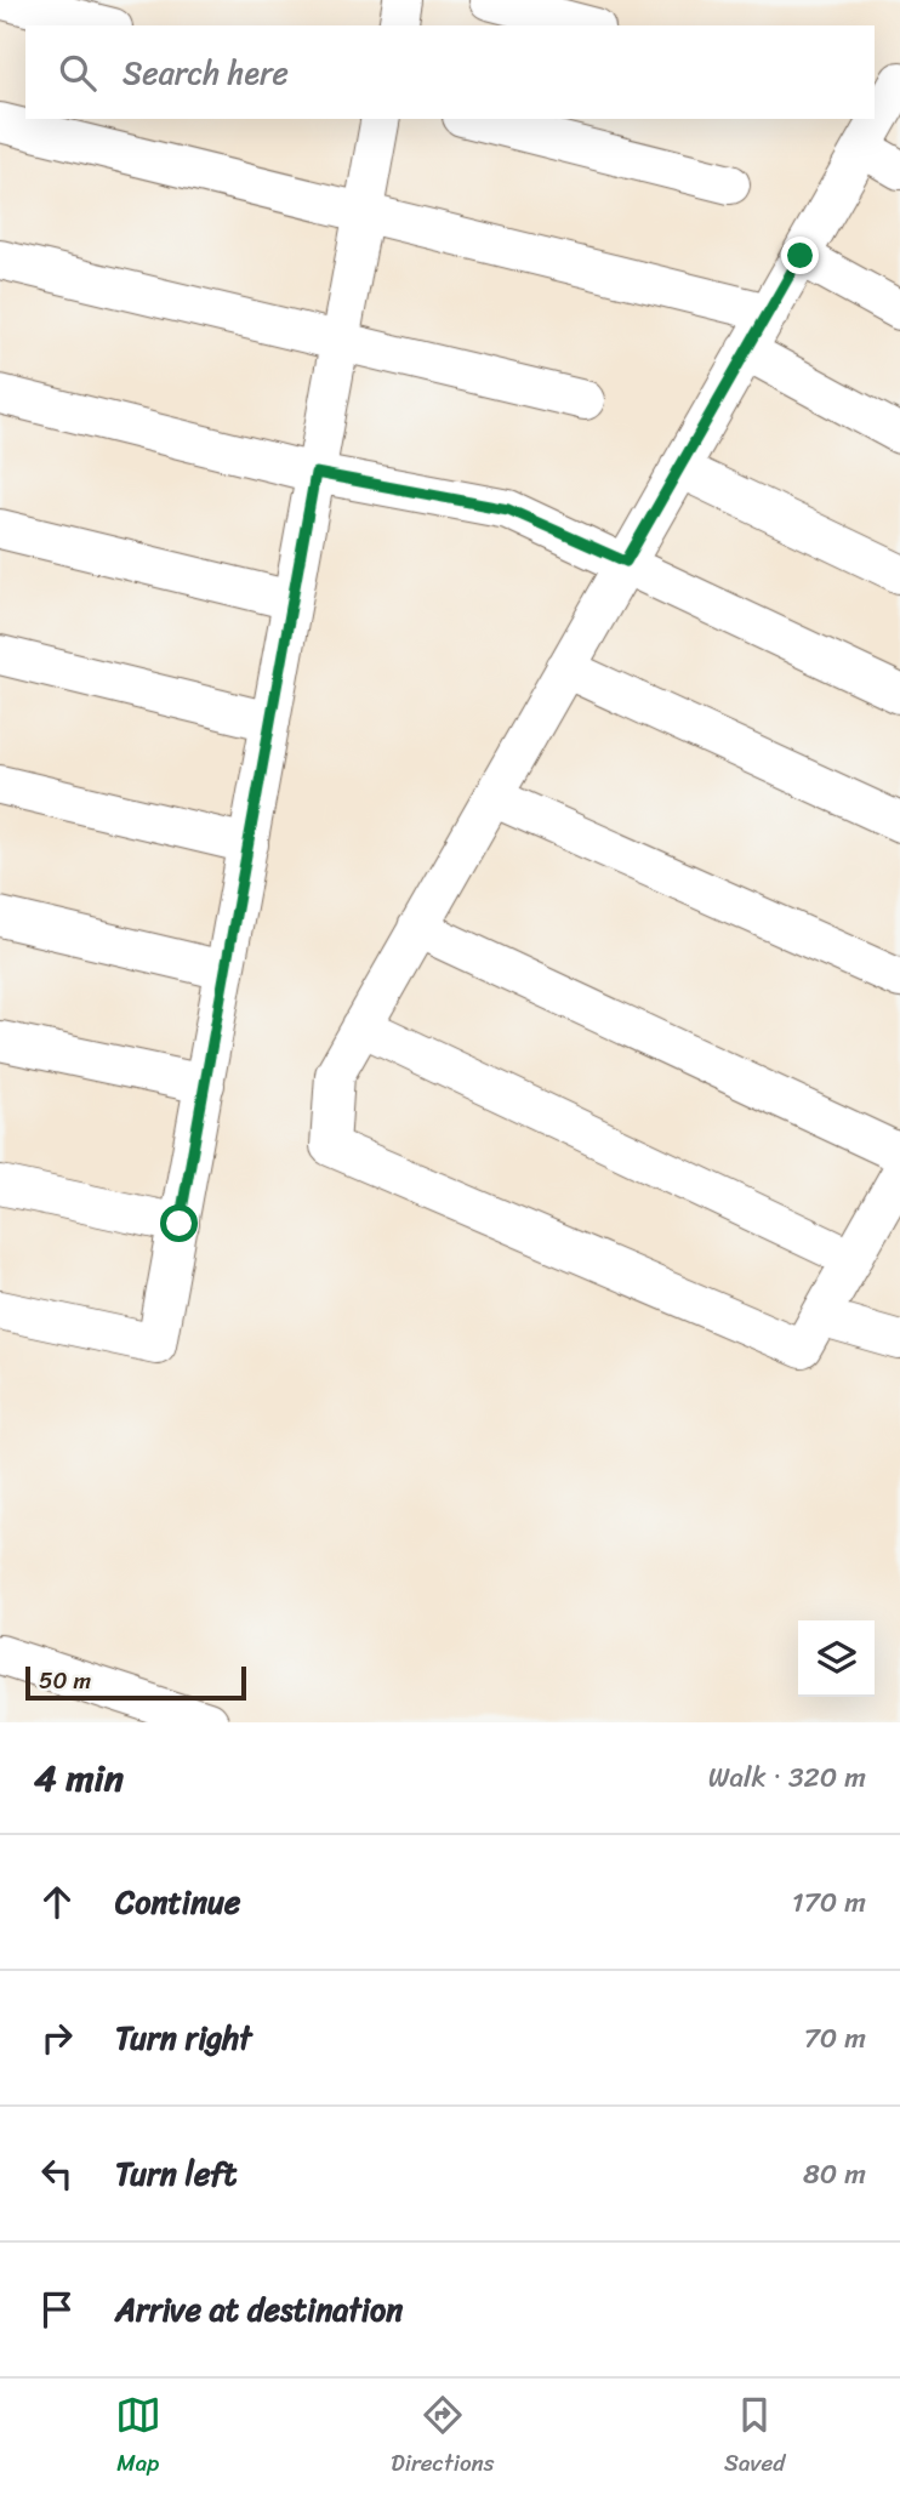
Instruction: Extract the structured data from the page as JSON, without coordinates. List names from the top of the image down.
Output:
{
  "scale_bar": "50 m",
  "page": {
    "search": "Search here",
    "scale": "50 m",
    "heading": ["4 min", "Walk · 320 m"],
    "list": [
      ["Continue", "170 m"],
      ["Turn right", "70 m"],
      ["Turn left", "80 m"],
      "Arrive at destination"
    ],
    "nav": ["Map", "Directions", "Saved"]
  }
}
